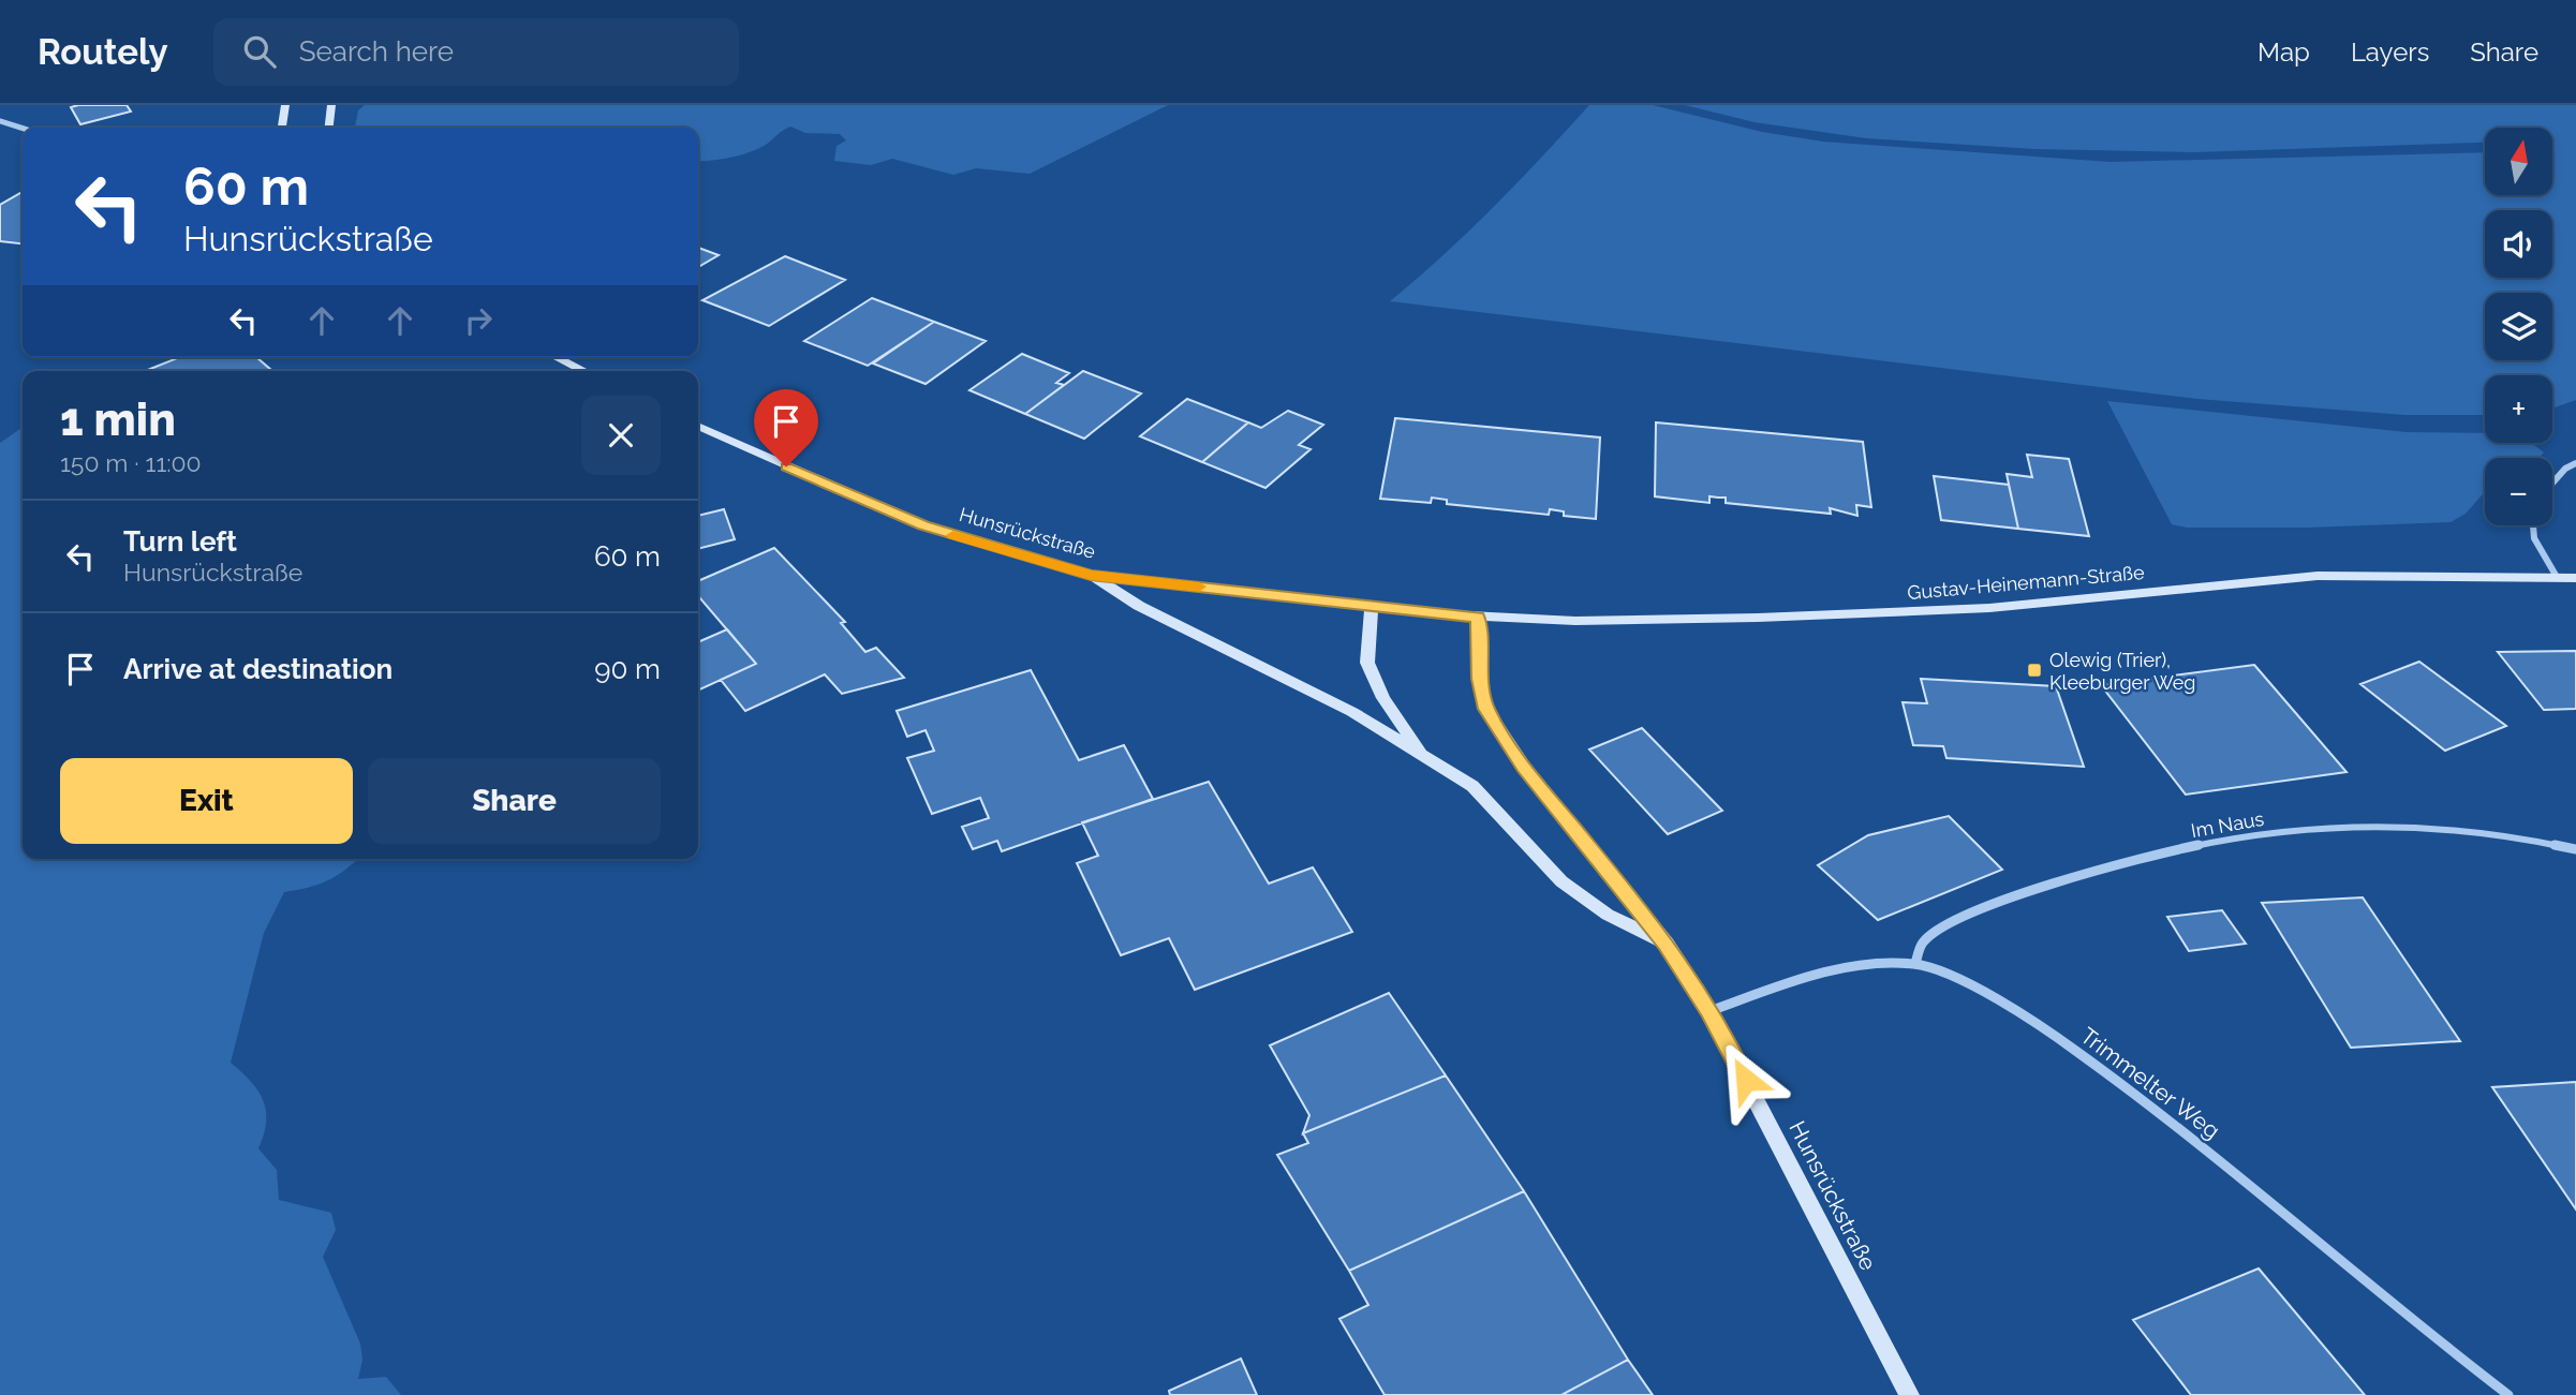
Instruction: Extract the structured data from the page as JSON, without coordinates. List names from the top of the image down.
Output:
{
  "streets": {
    "main road": ["Hunsrückstraße", "Gustav-Heinemann-Straße"],
    "street": ["Im Naus", "Trimmelter Weg"]
  },
  "crossings": [
    ["Hunsrückstraße", "Gustav-Heinemann-Straße"],
    ["Hunsrückstraße", "Trimmelter Weg"],
    ["Im Naus", "Trimmelter Weg"]
  ],
  "places": {
    "transit": ["Olewig (Trier), Kleeburger Weg"]
  },
  "north": "top",
  "page": {
    "header": "Routely",
    "search": "Search here",
    "nav": ["Map", "Layers", "Share"],
    "map_buttons": ["+", "−"],
    "turn": ["60 m", "Hunsrückstraße"],
    "heading": ["1 min", "150 m · 11:00"],
    "list": [
      {
        "name": "Turn left",
        "note": "Hunsrückstraße",
        "value": "60 m"
      },
      {
        "name": "Arrive at destination",
        "value": "90 m"
      }
    ],
    "buttons": ["Exit", "Share"]
  }
}
